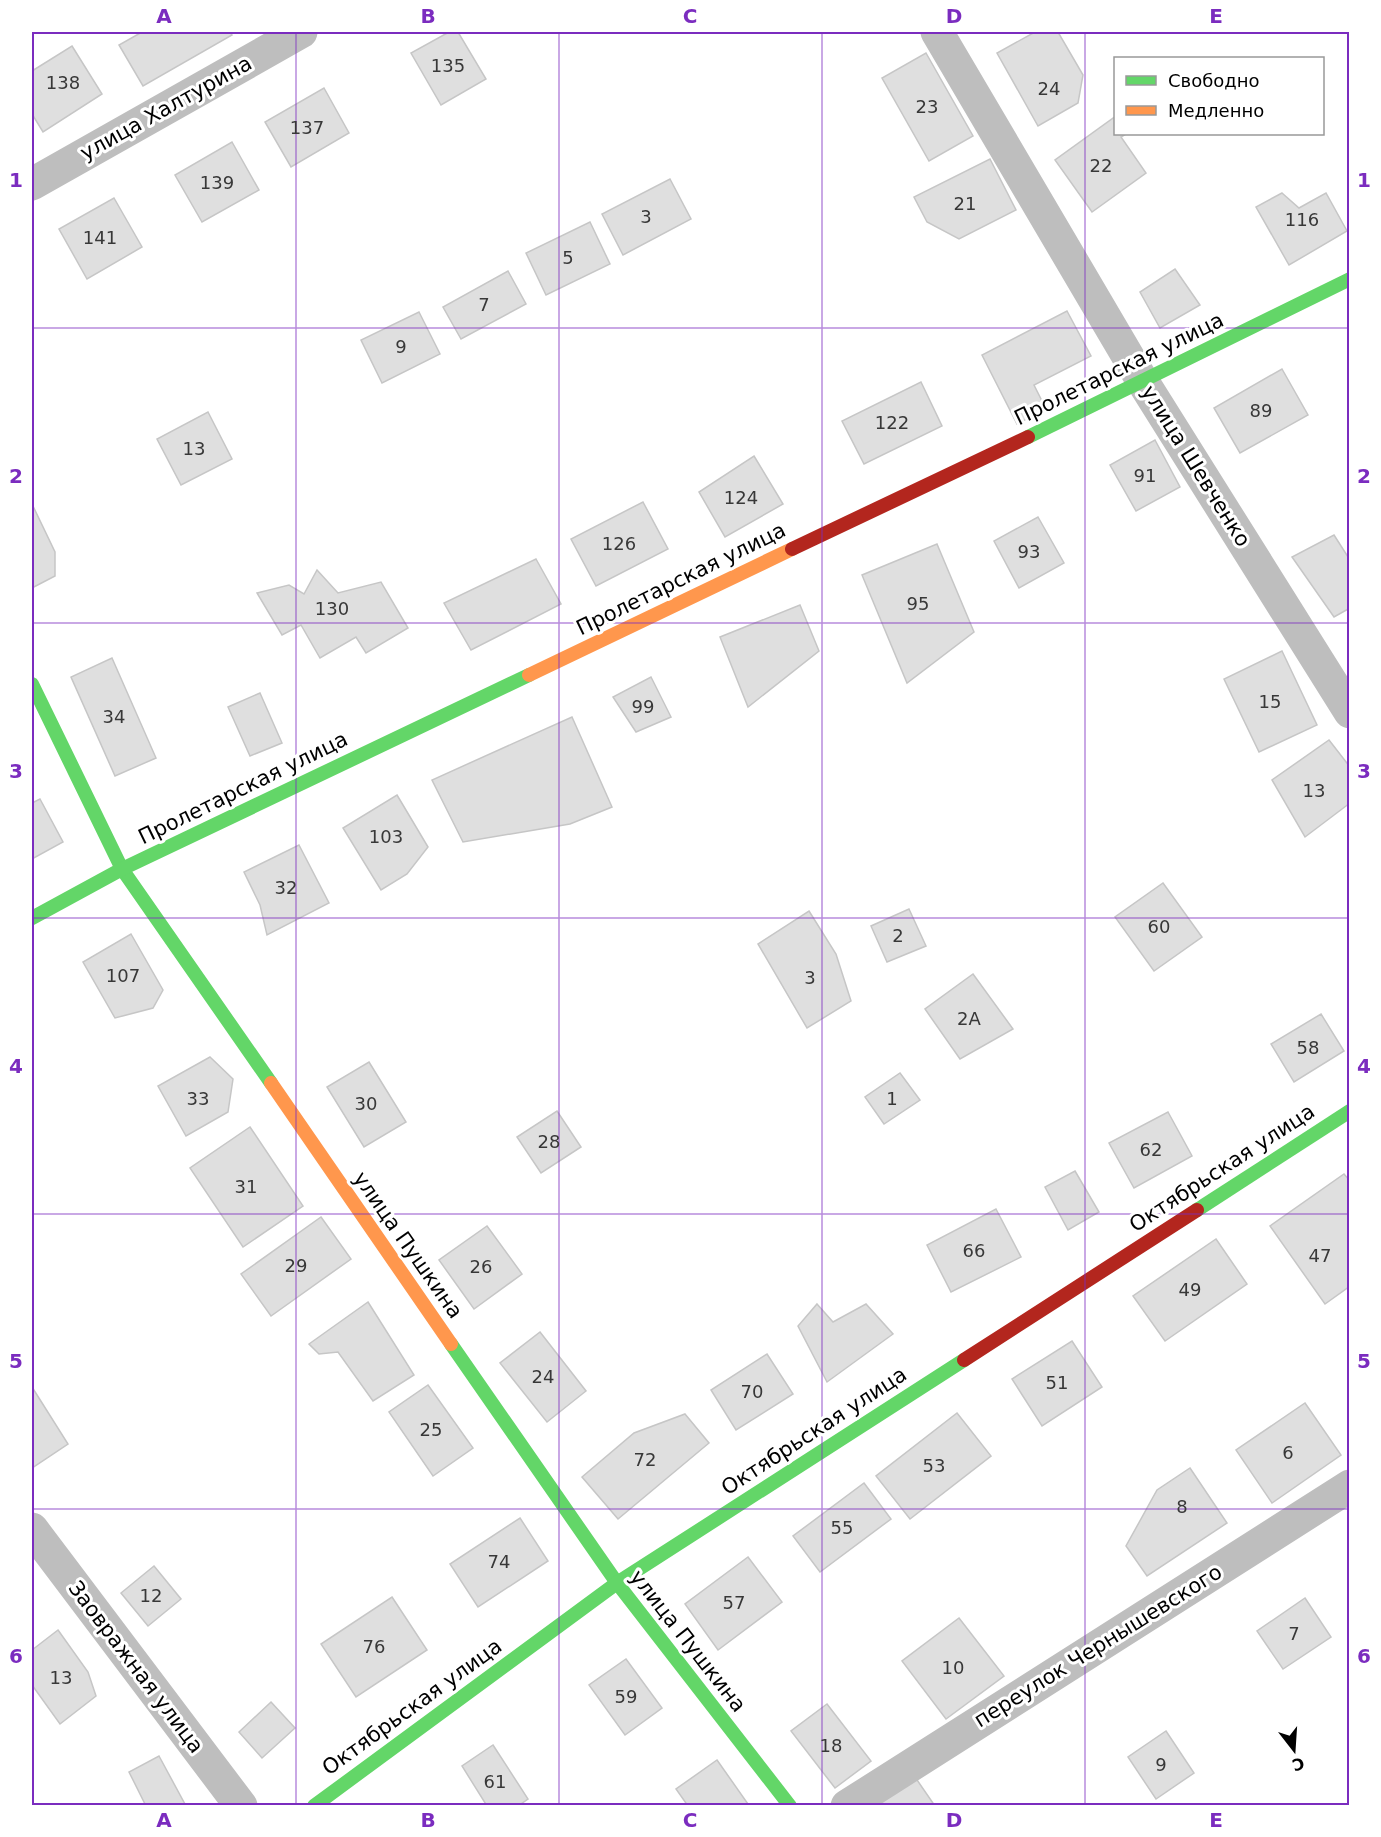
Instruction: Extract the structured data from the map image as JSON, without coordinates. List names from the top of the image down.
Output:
{
  "streets": {
    "street": [
      "улица Халтурина",
      "Пролетарская улица",
      "улица Шевченко",
      "Октябрьская улица",
      "улица Пушкина",
      "переулок Чернышевского",
      "Заовражная улица"
    ]
  },
  "crossings": [
    ["Пролетарская улица", "улица Шевченко"],
    ["Пролетарская улица", "улица Пушкина"],
    ["Октябрьская улица", "улица Пушкина"]
  ],
  "house_numbers": [
    "135",
    "138",
    "24",
    "23",
    "137",
    "22",
    "139",
    "21",
    "3",
    "116",
    "141",
    "5",
    "7",
    "9",
    "89",
    "122",
    "13",
    "91",
    "124",
    "126",
    "93",
    "95",
    "130",
    "15",
    "99",
    "34",
    "13",
    "103",
    "32",
    "60",
    "2",
    "107",
    "3",
    "2А",
    "58",
    "33",
    "1",
    "30",
    "28",
    "62",
    "31",
    "66",
    "47",
    "29",
    "26",
    "49",
    "24",
    "51",
    "70",
    "25",
    "6",
    "72",
    "53",
    "8",
    "55",
    "74",
    "12",
    "57",
    "7",
    "76",
    "10",
    "13",
    "59",
    "18",
    "9",
    "61"
  ],
  "legend": ["Свободно", "Медленно"],
  "north": "bottom",
  "grid": {
    "columns": [
      "A",
      "B",
      "C",
      "D",
      "E"
    ],
    "rows": [
      "1",
      "2",
      "3",
      "4",
      "5",
      "6"
    ]
  }
}
